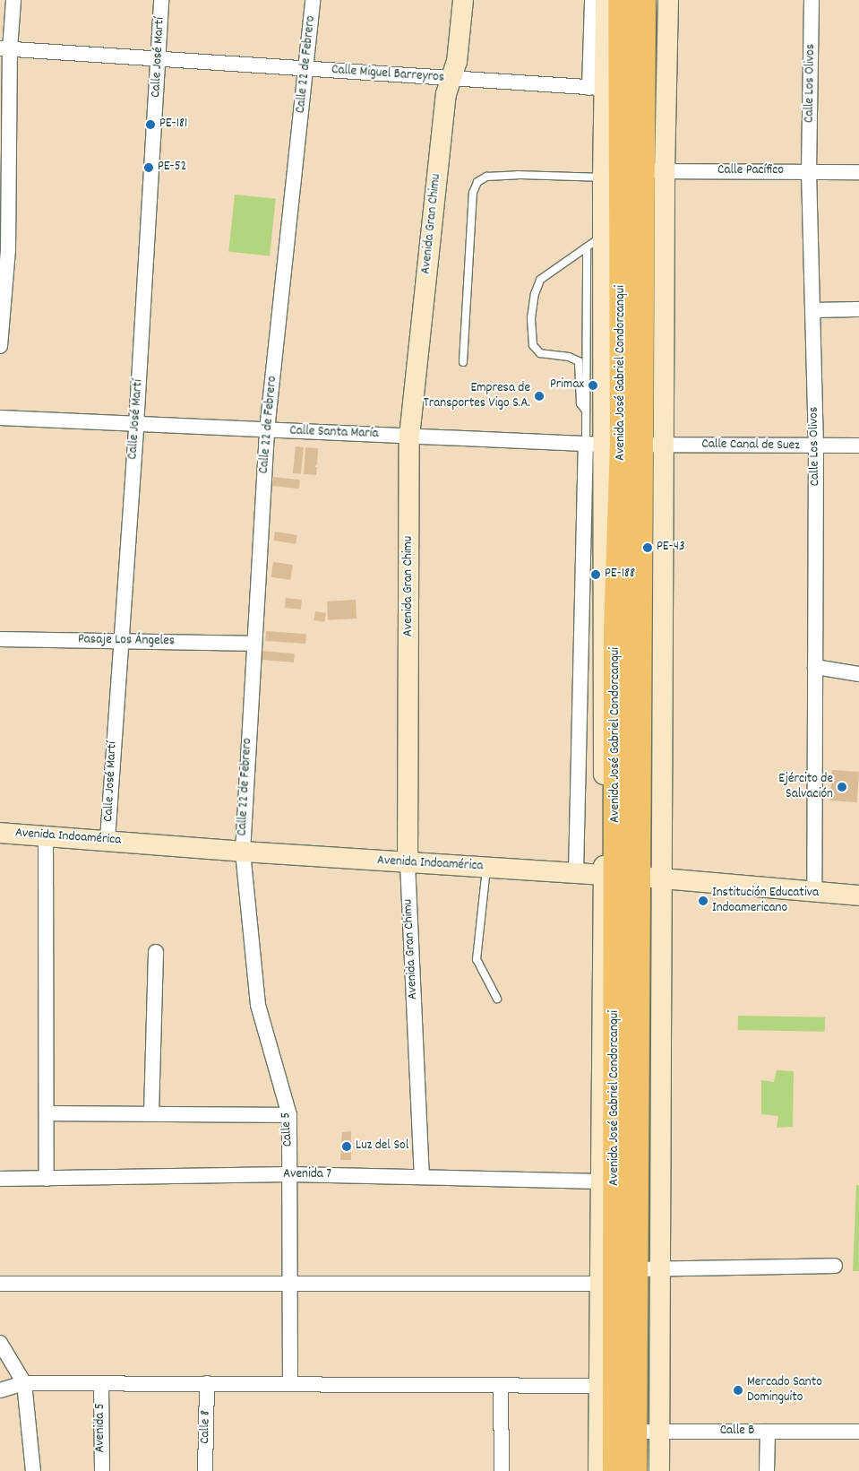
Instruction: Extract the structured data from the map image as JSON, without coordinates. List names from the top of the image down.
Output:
{
  "streets": {
    "highway": ["Avenida José Gabriel Condorcanqui"],
    "street": [
      "Calle José Martí",
      "Calle 22 de Febrero",
      "Calle Miguel Barreyros",
      "Calle Los Olivos",
      "Calle Pacífico",
      "Avenida Gran Chimu",
      "Calle Santa María",
      "Calle Canal de Suez",
      "Pasaje Los Ángeles",
      "Avenida Indoamérica",
      "Calle 5",
      "Avenida 7",
      "Calle 8",
      "Avenida 5",
      "Calle B"
    ]
  },
  "crossings": [
    ["Calle José Martí", "Calle Miguel Barreyros"],
    ["Calle José Martí", "Calle Santa María"],
    ["Calle José Martí", "Pasaje Los Ángeles"],
    ["Calle José Martí", "Avenida Indoamérica"],
    ["Calle 22 de Febrero", "Calle Miguel Barreyros"],
    ["Calle 22 de Febrero", "Calle Santa María"],
    ["Calle 22 de Febrero", "Pasaje Los Ángeles"],
    ["Calle 22 de Febrero", "Avenida Indoamérica"],
    ["Calle 22 de Febrero", "Calle 5"],
    ["Calle Miguel Barreyros", "Avenida Gran Chimu"],
    ["Calle Miguel Barreyros", "Avenida José Gabriel Condorcanqui"],
    ["Calle Los Olivos", "Calle Pacífico"],
    ["Calle Los Olivos", "Calle Canal de Suez"],
    ["Calle Los Olivos", "Avenida Indoamérica"],
    ["Calle Pacífico", "Avenida José Gabriel Condorcanqui"],
    ["Avenida Gran Chimu", "Calle Santa María"],
    ["Avenida Gran Chimu", "Avenida Indoamérica"],
    ["Avenida Gran Chimu", "Avenida 7"],
    ["Avenida José Gabriel Condorcanqui", "Calle Santa María"],
    ["Avenida José Gabriel Condorcanqui", "Calle Canal de Suez"],
    ["Avenida José Gabriel Condorcanqui", "Avenida Indoamérica"],
    ["Avenida José Gabriel Condorcanqui", "Avenida 7"],
    ["Avenida José Gabriel Condorcanqui", "Calle B"],
    ["Calle Santa María", "Calle Canal de Suez"],
    ["Avenida Indoamérica", "Calle 5"],
    ["Calle 5", "Avenida 7"]
  ],
  "places": [
    "PE-181",
    "PE-52",
    "Primax",
    "Empresa de Transportes Vigo S.A.",
    "PE-43",
    "PE-188",
    "Ejército de Salvación",
    "Institución Educativa Indoamericano",
    "Luz del Sol",
    "Mercado Santo Dominguito"
  ]
}
